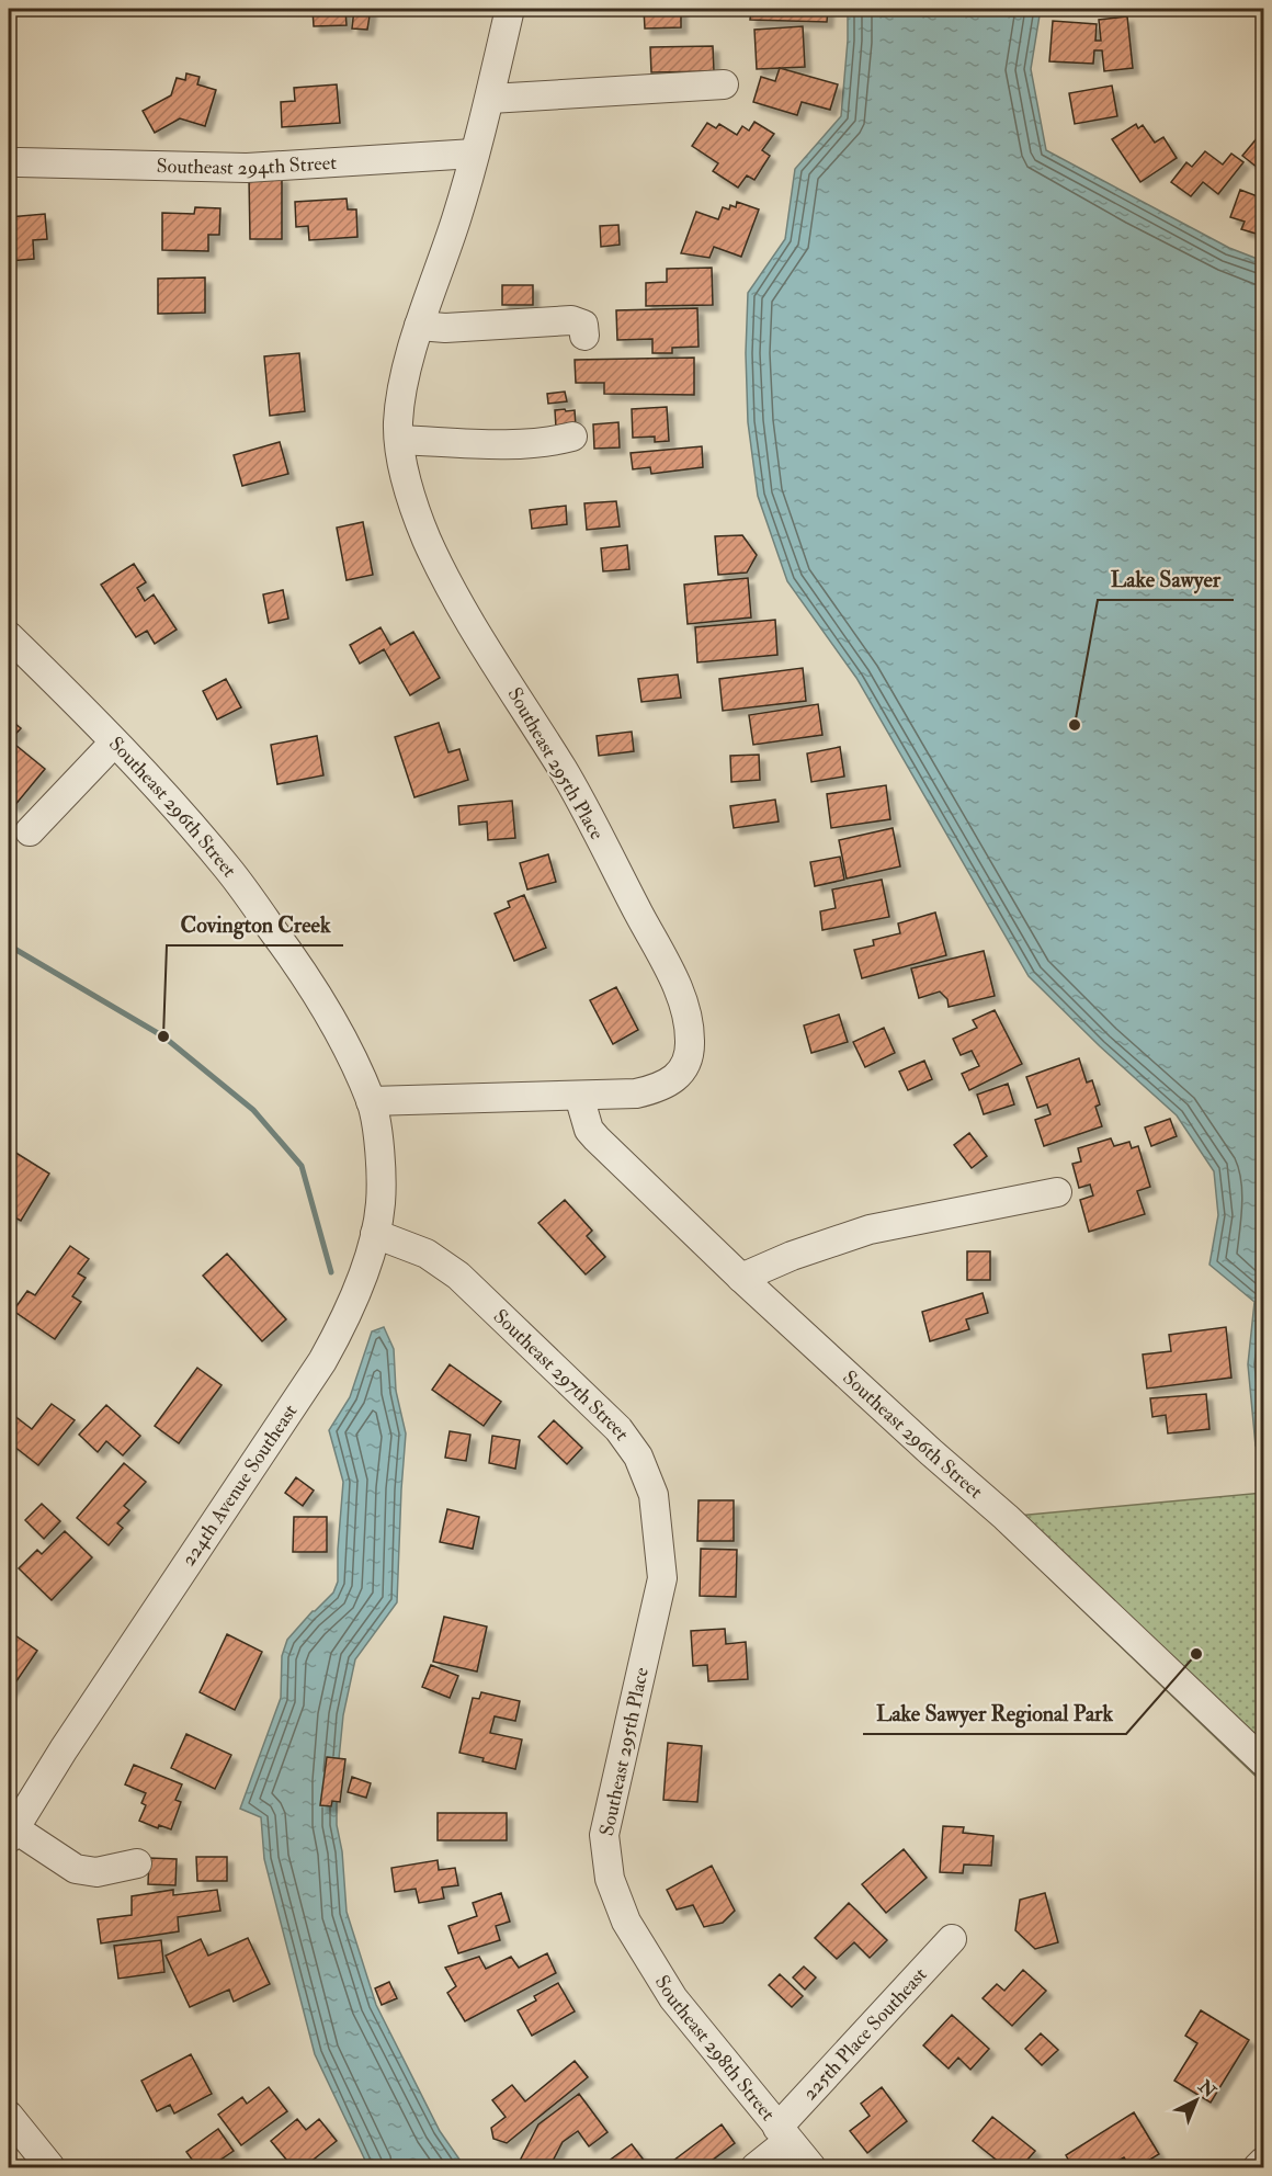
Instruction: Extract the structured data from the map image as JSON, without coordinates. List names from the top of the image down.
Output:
{
  "streets": {
    "street": [
      "Southeast 294th Street",
      "Southeast 295th Place",
      "Southeast 296th Street",
      "Southeast 297th Street",
      "224th Avenue Southeast",
      "225th Place Southeast",
      "Southeast 298th Street"
    ]
  },
  "crossings": [
    ["Southeast 294th Street", "Southeast 295th Place"],
    ["Southeast 295th Place", "Southeast 296th Street"],
    ["Southeast 295th Place", "Southeast 297th Street"],
    ["Southeast 295th Place", "224th Avenue Southeast"],
    ["Southeast 295th Place", "Southeast 298th Street"],
    ["Southeast 296th Street", "224th Avenue Southeast"],
    ["Southeast 297th Street", "224th Avenue Southeast"],
    ["225th Place Southeast", "Southeast 298th Street"]
  ],
  "places": ["Lake Sawyer", "Covington Creek", "Lake Sawyer Regional Park"],
  "north": "top right"
}
